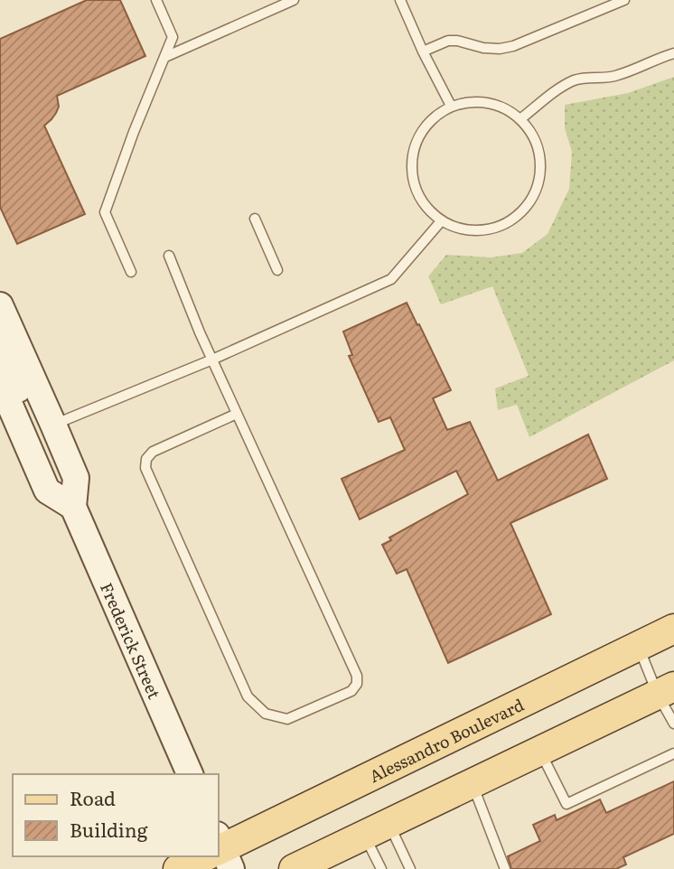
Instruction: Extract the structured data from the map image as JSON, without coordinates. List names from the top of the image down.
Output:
{
  "streets": {
    "main road": ["Frederick Street", "Alessandro Boulevard"]
  },
  "legend": ["Road", "Building"]
}
